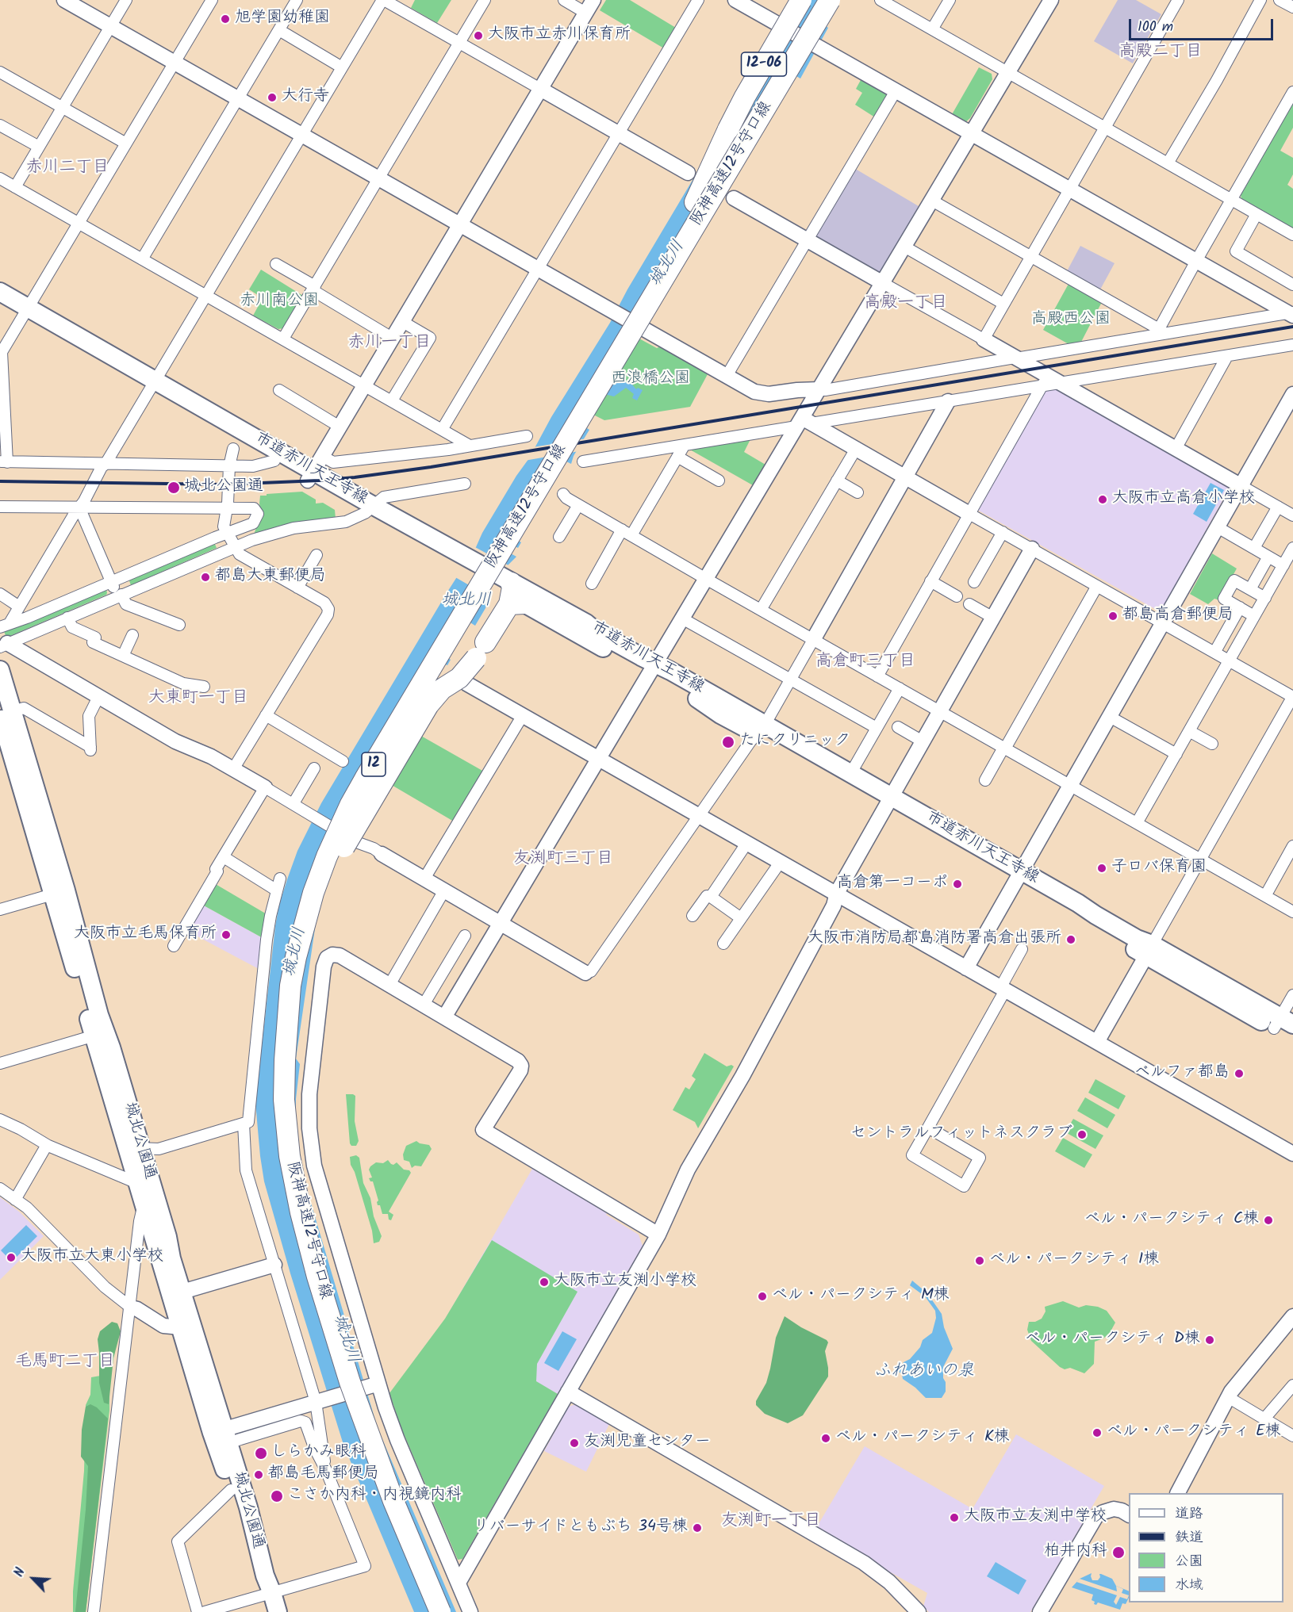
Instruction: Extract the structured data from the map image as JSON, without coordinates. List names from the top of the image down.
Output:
{
  "streets": {
    "highway": ["12-06", "阪神高速12号守口線", "12"],
    "main road": ["市道赤川天王寺線", "城北公園通"]
  },
  "crossings": [
    ["12-06", "阪神高速12号守口線"]
  ],
  "districts": [
    "高殿二丁目",
    "赤川二丁目",
    "高殿一丁目",
    "赤川一丁目",
    "高倉町三丁目",
    "大東町一丁目",
    "友渕町三丁目",
    "毛馬町二丁目",
    "友渕町一丁目"
  ],
  "water": ["城北川", "ふれあいの泉"],
  "parks": ["赤川南公園", "高殿西公園", "西浪橋公園"],
  "places": [
    "旭学園幼稚園",
    "大阪市立赤川保育所",
    "大行寺",
    "城北公園通",
    "大阪市立高倉小学校",
    "都島大東郵便局",
    "都島高倉郵便局",
    "たにクリニック",
    "子ロバ保育園",
    "高倉第一コーポ",
    "大阪市立毛馬保育所",
    "大阪市消防局都島消防署高倉出張所",
    "ベルファ都島",
    "セントラルフィットネスクラブ",
    "ベル・パークシティ C棟",
    "大阪市立大東小学校",
    "ベル・パークシティ I棟",
    "大阪市立友渕小学校",
    "ベル・パークシティ M棟",
    "ベル・パークシティ D棟",
    "ベル・パークシティ E棟",
    "ベル・パークシティ K棟",
    "友渕児童センター",
    "しらかみ眼科",
    "都島毛馬郵便局",
    "こさか内科・内視鏡内科",
    "大阪市立友渕中学校",
    "リバーサイドともぶち 34号棟",
    "柏井内科"
  ],
  "legend": [
    "道路",
    "鉄道",
    "公園",
    "水域"
  ],
  "scale_bar": "100 m",
  "north": "top left"
}
